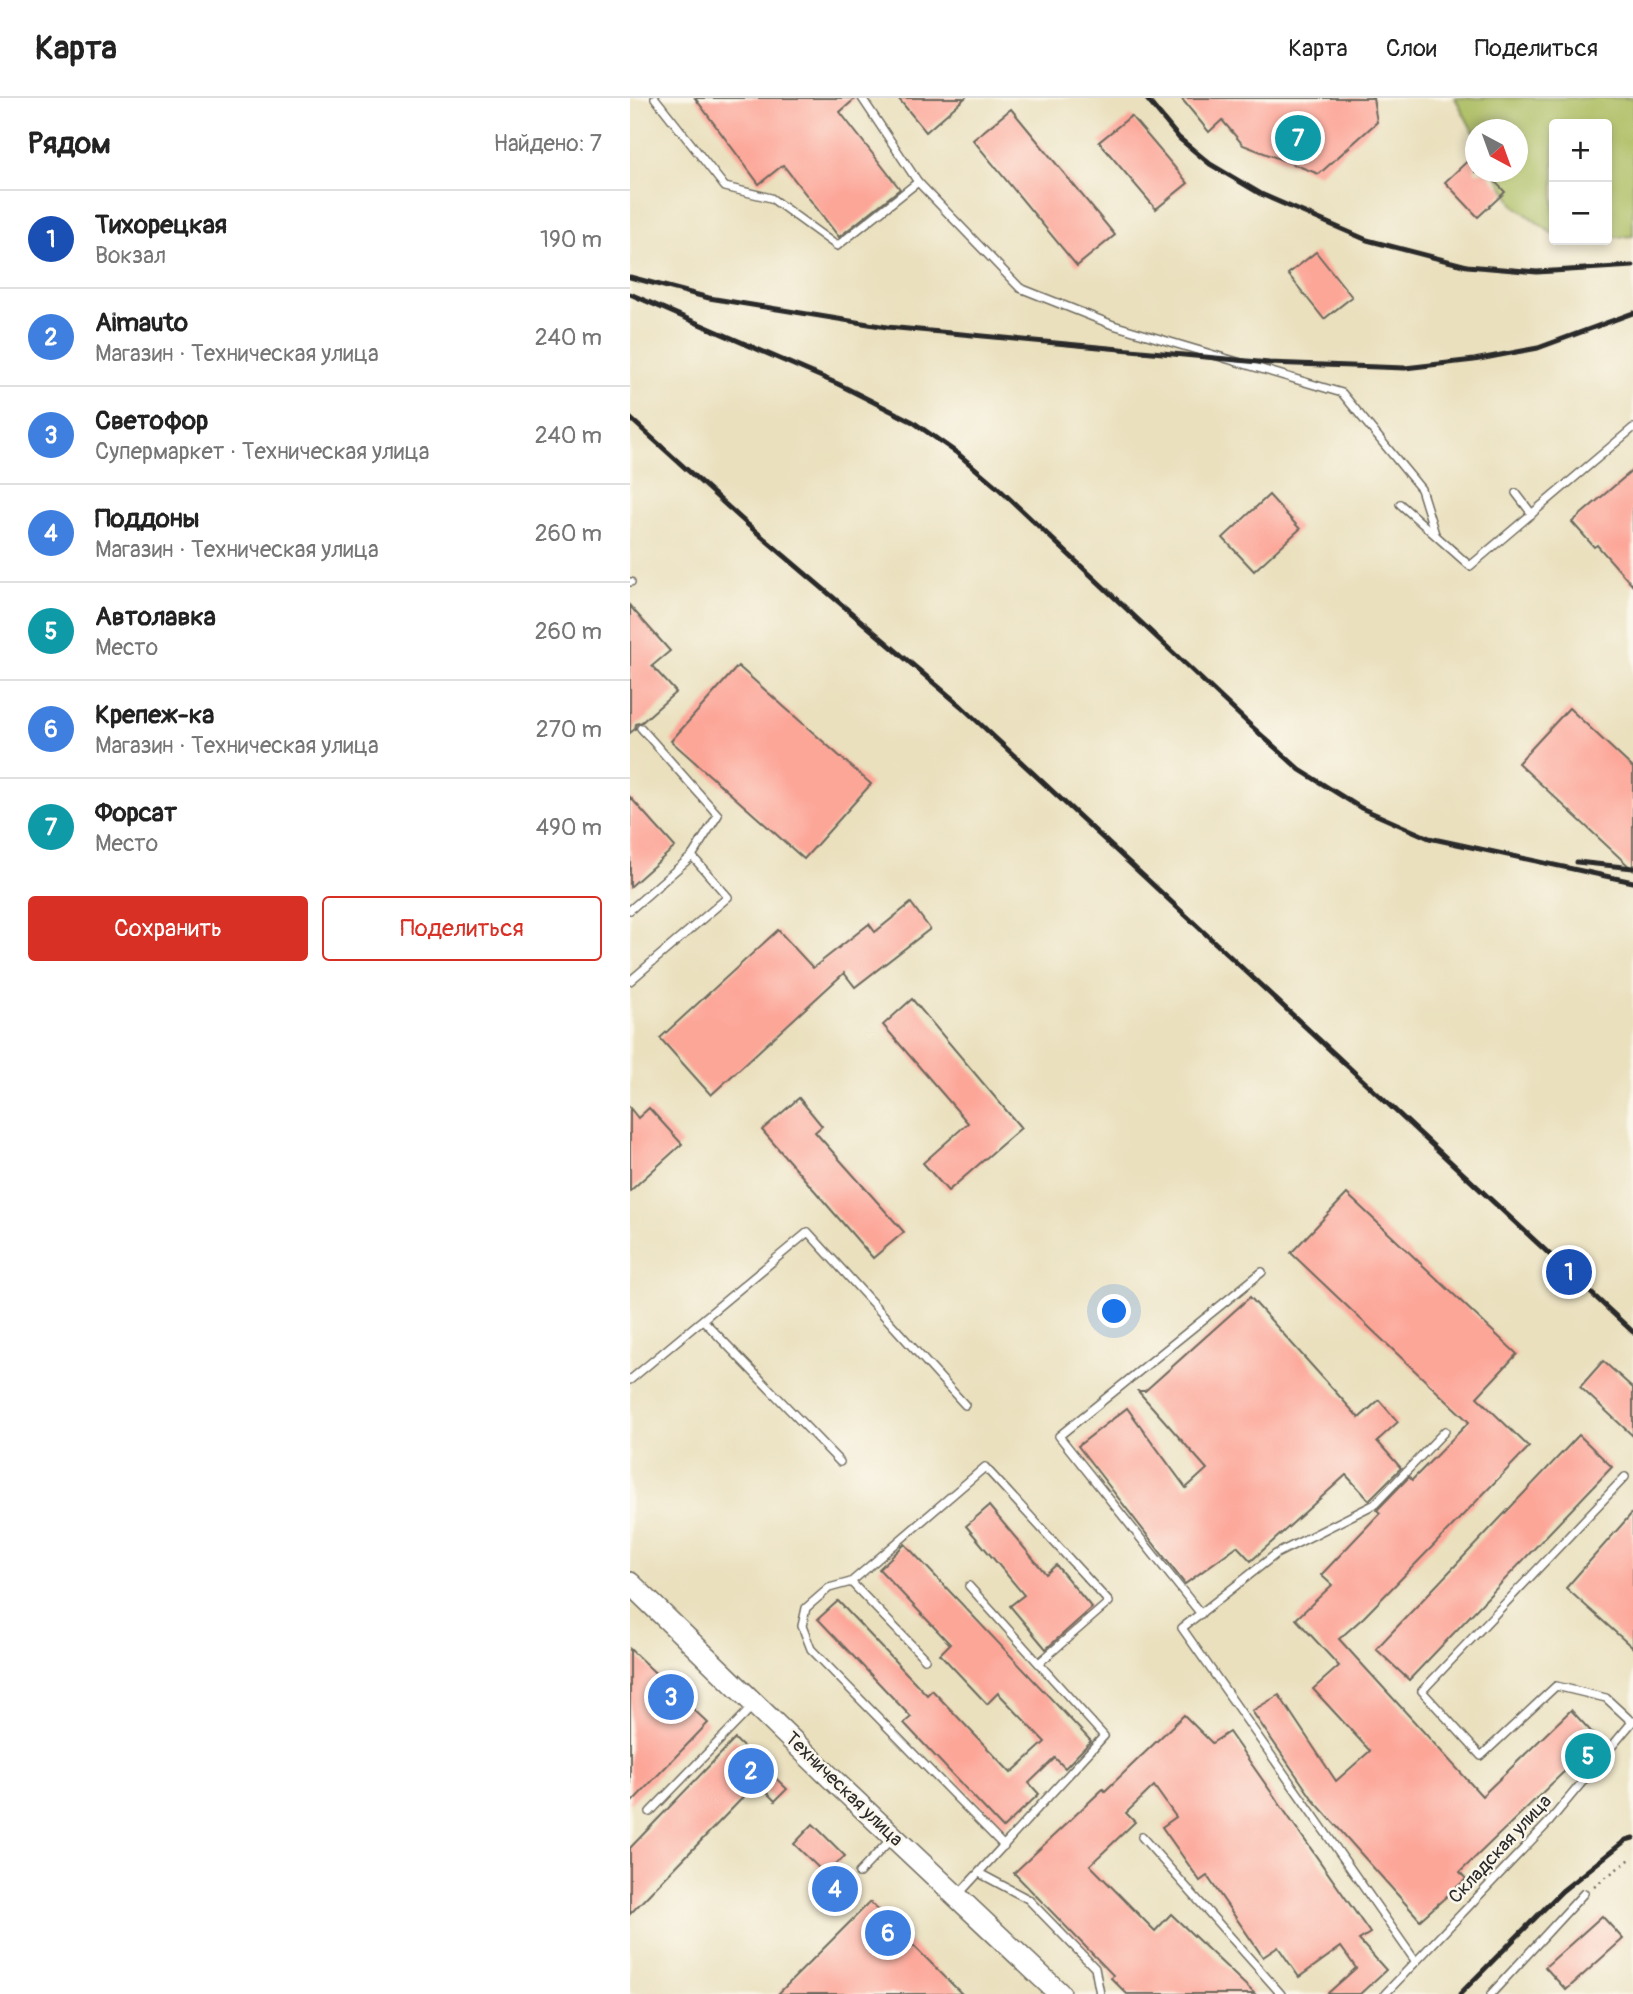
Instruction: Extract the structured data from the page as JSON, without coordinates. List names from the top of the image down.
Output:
{
  "streets": {
    "main road": ["Техническая улица"],
    "lane": ["Складская улица"]
  },
  "north": "bottom right",
  "page": {
    "header": "Карта",
    "nav": ["Карта", "Слои", "Поделиться"],
    "heading": ["Рядом", "Найдено: 7"],
    "pins": [
      "7",
      "1",
      "3",
      "5",
      "2",
      "4",
      "6"
    ],
    "map_buttons": ["+", "−"],
    "list": [
      {
        "mark": "1",
        "name": "Тихорецкая",
        "note": "Вокзал",
        "value": "190 m"
      },
      {
        "mark": "2",
        "name": "Aimauto",
        "note": "Магазин · Техническая улица",
        "value": "240 m"
      },
      {
        "mark": "3",
        "name": "Светофор",
        "note": "Супермаркет · Техническая улица",
        "value": "240 m"
      },
      {
        "mark": "4",
        "name": "Поддоны",
        "note": "Магазин · Техническая улица",
        "value": "260 m"
      },
      {
        "mark": "5",
        "name": "Автолавка",
        "note": "Место",
        "value": "260 m"
      },
      {
        "mark": "6",
        "name": "Крепеж-ка",
        "note": "Магазин · Техническая улица",
        "value": "270 m"
      },
      {
        "mark": "7",
        "name": "Форсат",
        "note": "Место",
        "value": "490 m"
      }
    ],
    "buttons": ["Сохранить", "Поделиться"]
  }
}
